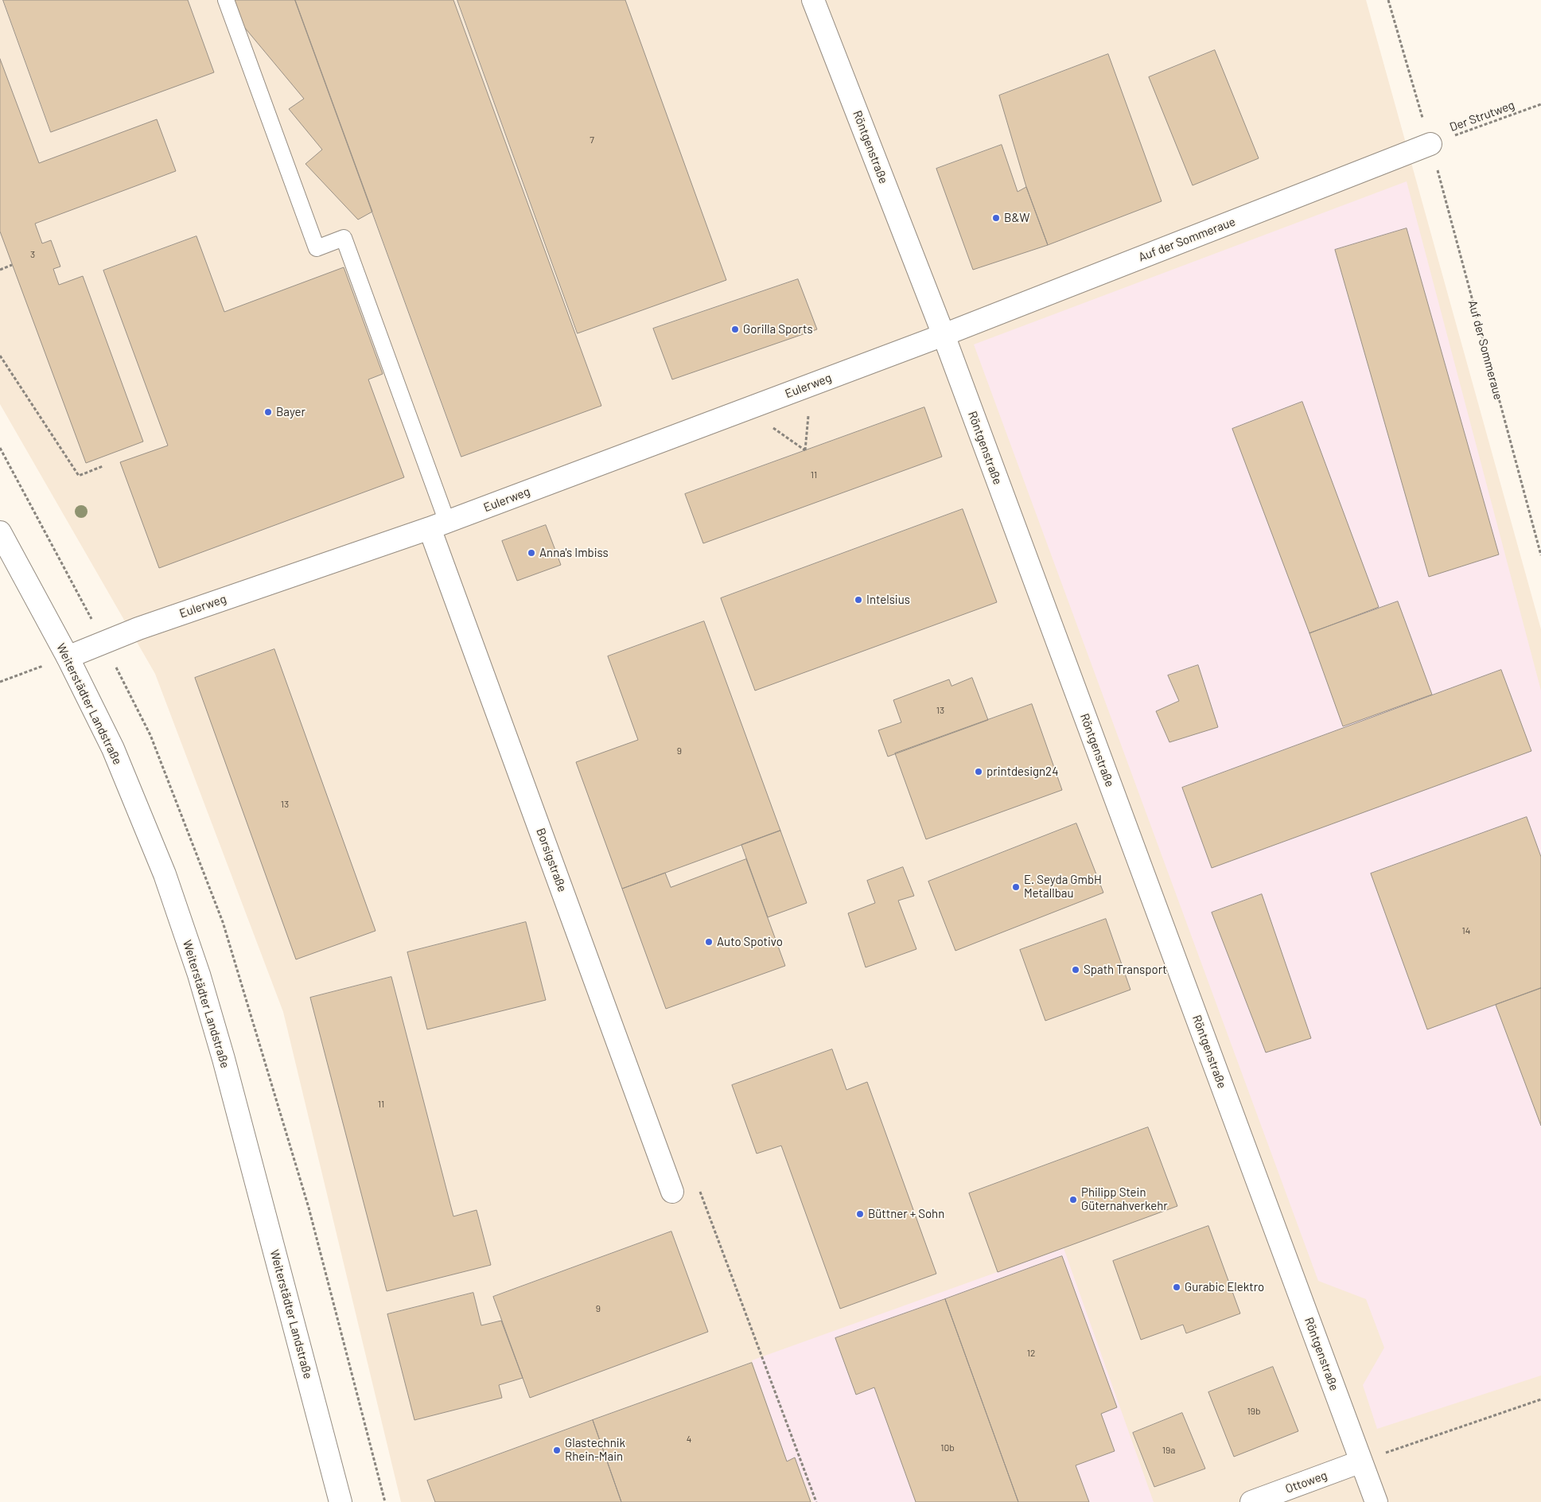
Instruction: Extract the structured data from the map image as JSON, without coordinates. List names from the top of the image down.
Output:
{
  "streets": {
    "street": [
      "Röntgenstraße",
      "Auf der Sommeraue",
      "Eulerweg",
      "Weiterstädter Landstraße",
      "Borsigstraße",
      "Ottoweg"
    ],
    "path": ["Der Strutweg"]
  },
  "crossings": [
    ["Der Strutweg", "Auf der Sommeraue"],
    ["Röntgenstraße", "Auf der Sommeraue"],
    ["Röntgenstraße", "Eulerweg"],
    ["Röntgenstraße", "Ottoweg"],
    ["Auf der Sommeraue", "Eulerweg"],
    ["Eulerweg", "Weiterstädter Landstraße"],
    ["Eulerweg", "Borsigstraße"]
  ],
  "places": [
    "B&W",
    "Gorilla Sports",
    "Bayer",
    "Anna's Imbiss",
    "Intelsius",
    "printdesign24",
    "E. Seyda GmbH Metallbau",
    "Auto Spotivo",
    "Spath Transport",
    "Philipp Stein Güternahverkehr",
    "Büttner + Sohn",
    "Gurabic Elektro",
    "Glastechnik Rhein-Main"
  ],
  "house_numbers": [
    "7",
    "3",
    "11",
    "13",
    "9",
    "13",
    "14",
    "11",
    "9",
    "12",
    "19b",
    "4",
    "10b",
    "19a"
  ]
}
